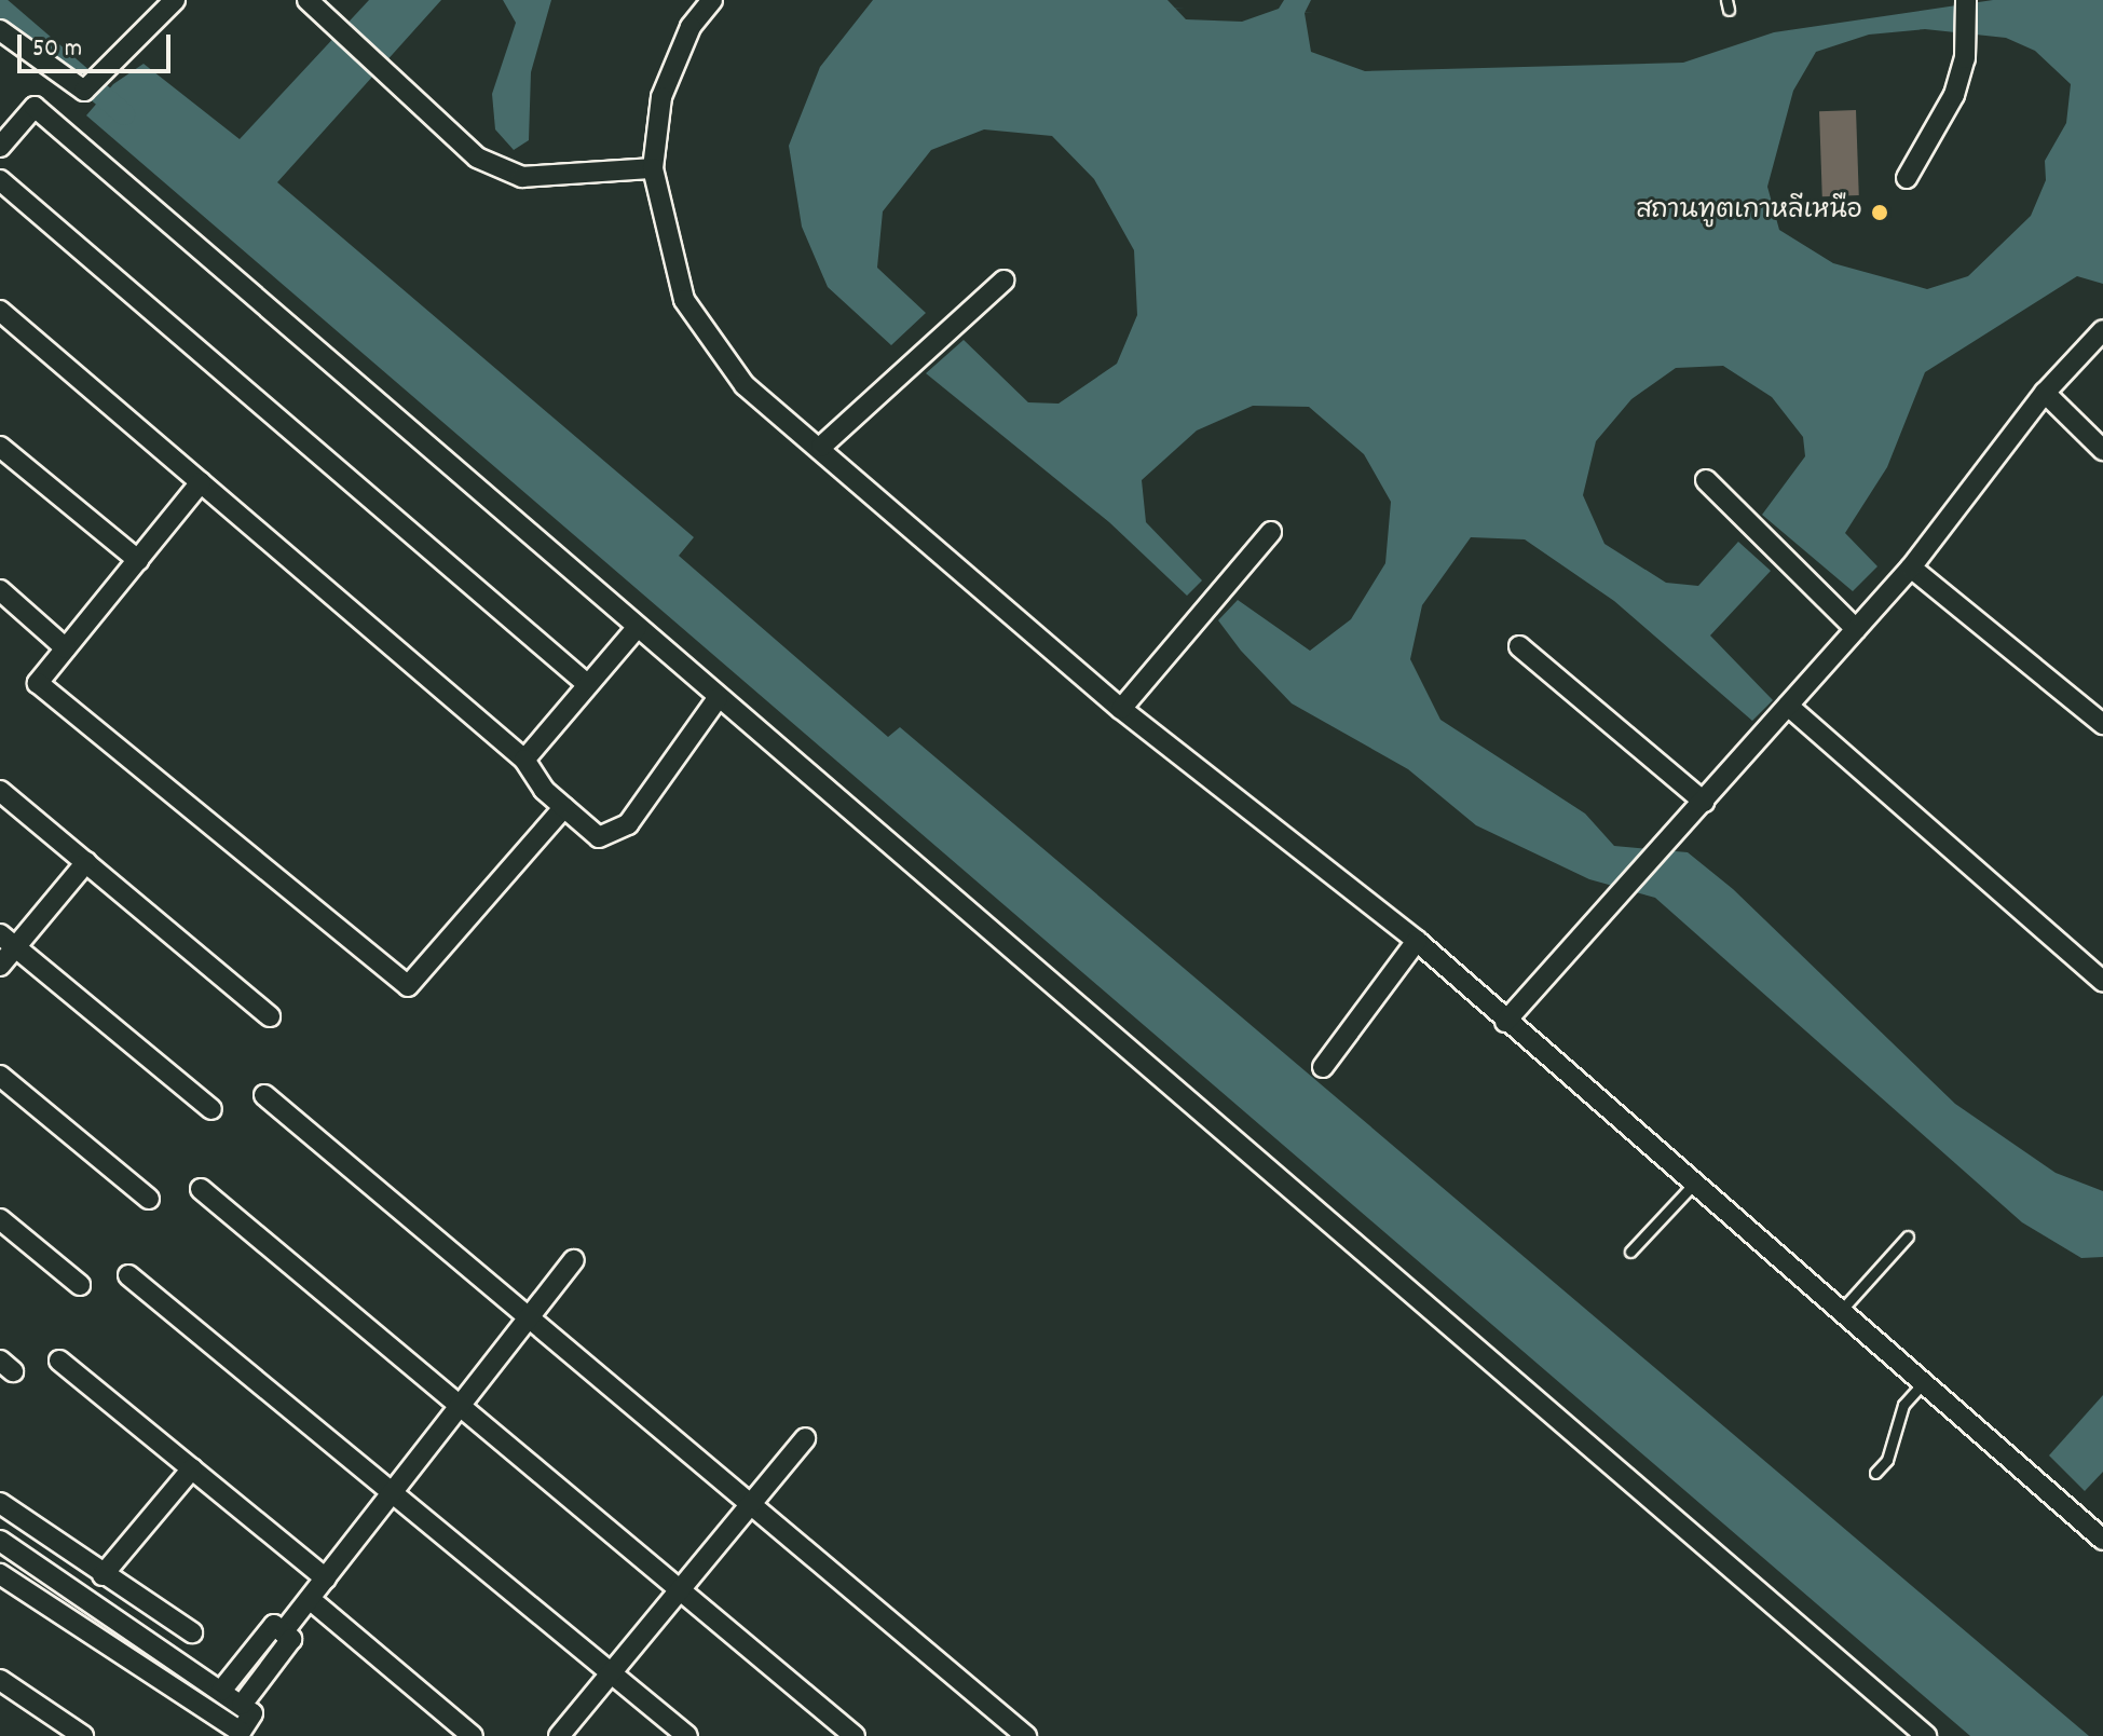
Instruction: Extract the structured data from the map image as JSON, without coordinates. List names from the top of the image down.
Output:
{
  "places": ["สถานทูตเกาหลีเหนือ"],
  "scale_bar": "50 m"
}
